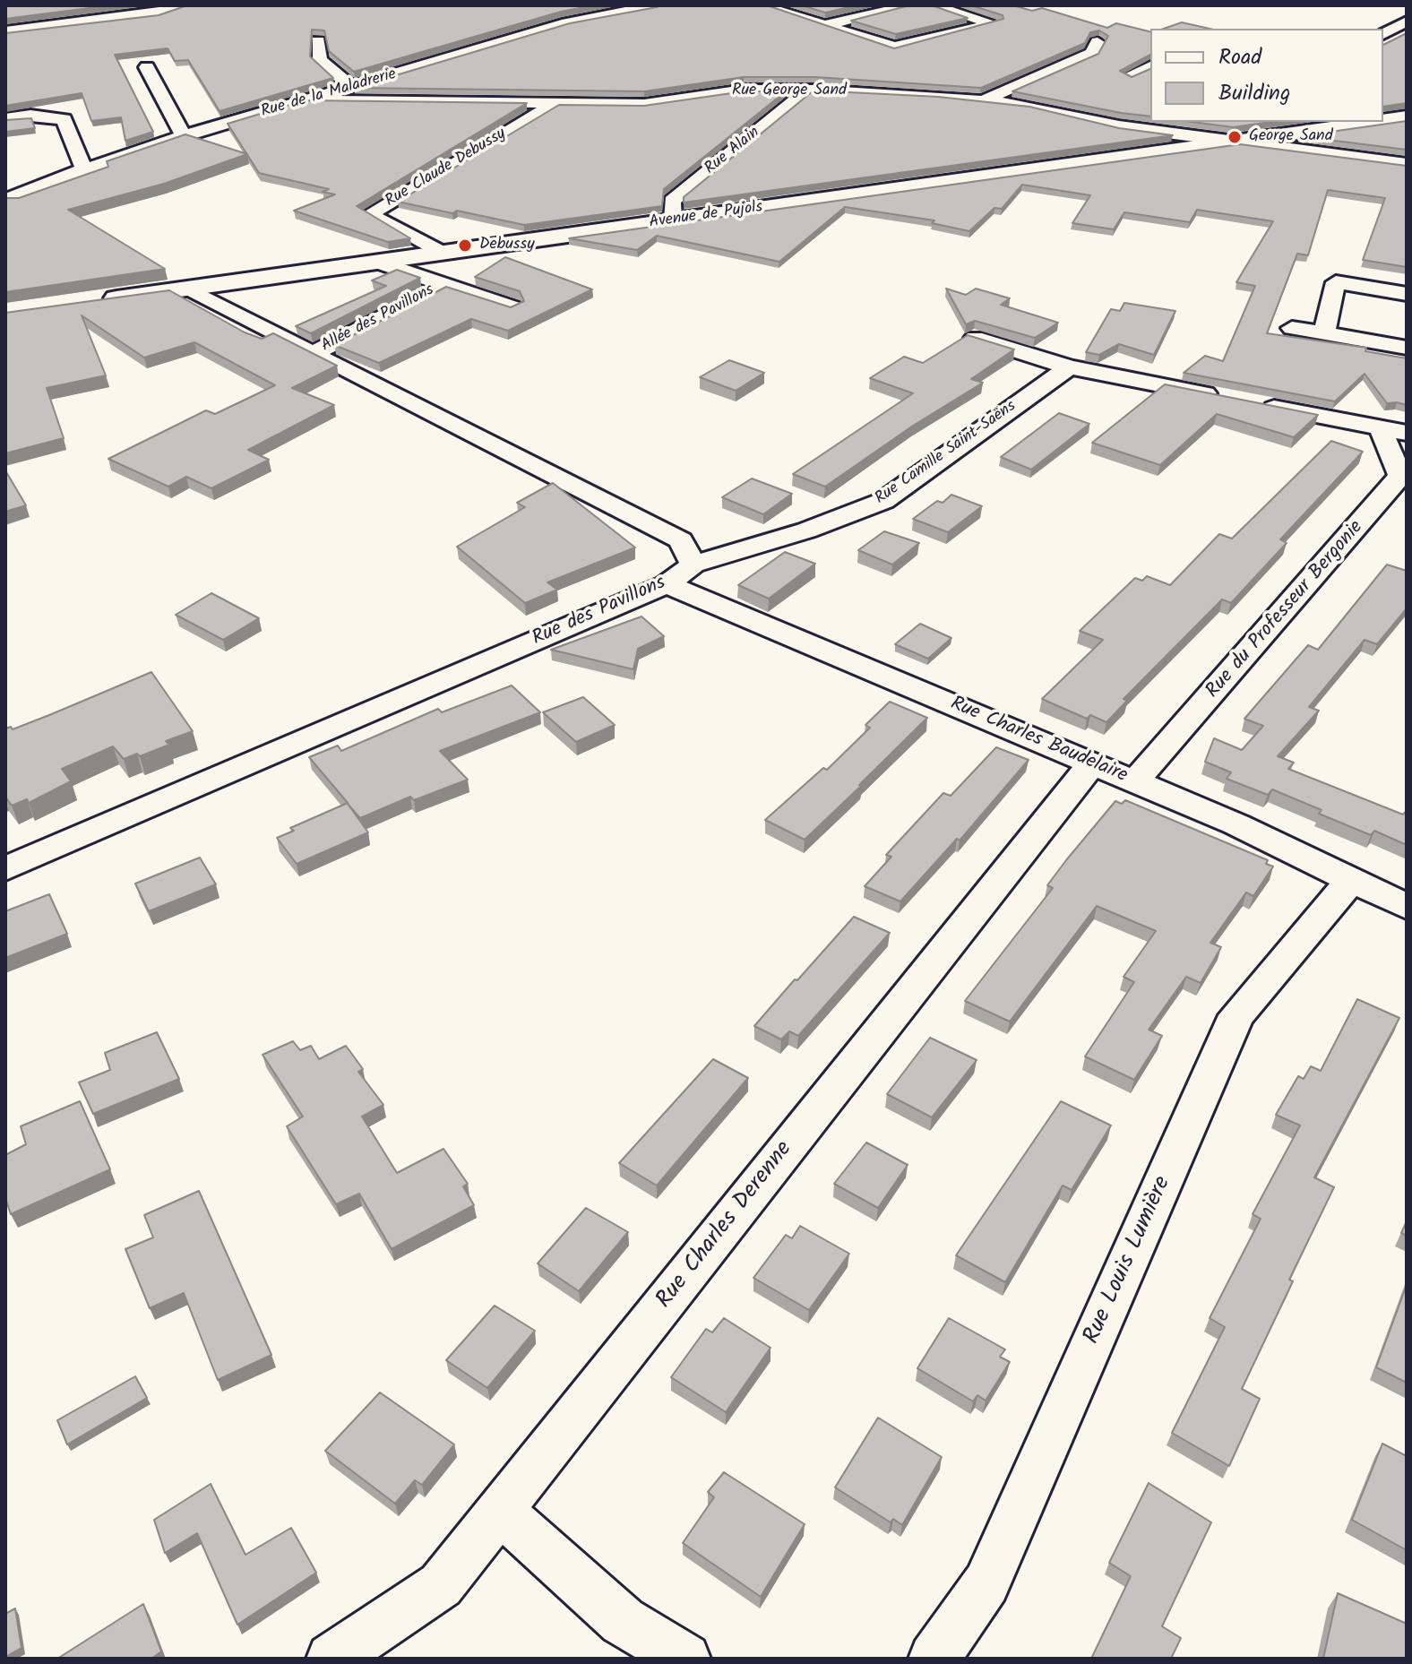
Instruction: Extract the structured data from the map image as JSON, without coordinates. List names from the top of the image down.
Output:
{
  "streets": {
    "main road": ["Avenue de Pujols"],
    "street": [
      "Rue George Sand",
      "Rue de la Maladrerie",
      "Rue Alain",
      "Rue Claude Debussy",
      "Allée des Pavillons",
      "Rue Camille Saint-Saëns",
      "Rue du Professeur Bergonie",
      "Rue des Pavillons",
      "Rue Charles Baudelaire",
      "Rue Charles Derenne",
      "Rue Louis Lumière"
    ]
  },
  "crossings": [
    ["Rue George Sand", "Rue de la Maladrerie"],
    ["Rue George Sand", "Rue Alain"],
    ["Rue George Sand", "Rue Claude Debussy"],
    ["Rue George Sand", "Avenue de Pujols"],
    ["Rue Alain", "Avenue de Pujols"],
    ["Rue Claude Debussy", "Avenue de Pujols"],
    ["Avenue de Pujols", "Allée des Pavillons"],
    ["Rue Camille Saint-Saëns", "Rue des Pavillons"],
    ["Rue du Professeur Bergonie", "Rue Charles Baudelaire"],
    ["Rue des Pavillons", "Rue Charles Baudelaire"],
    ["Rue Charles Baudelaire", "Rue Charles Derenne"],
    ["Rue Charles Baudelaire", "Rue Louis Lumière"]
  ],
  "places": ["George Sand", "Debussy"],
  "legend": ["Road", "Building"]
}
